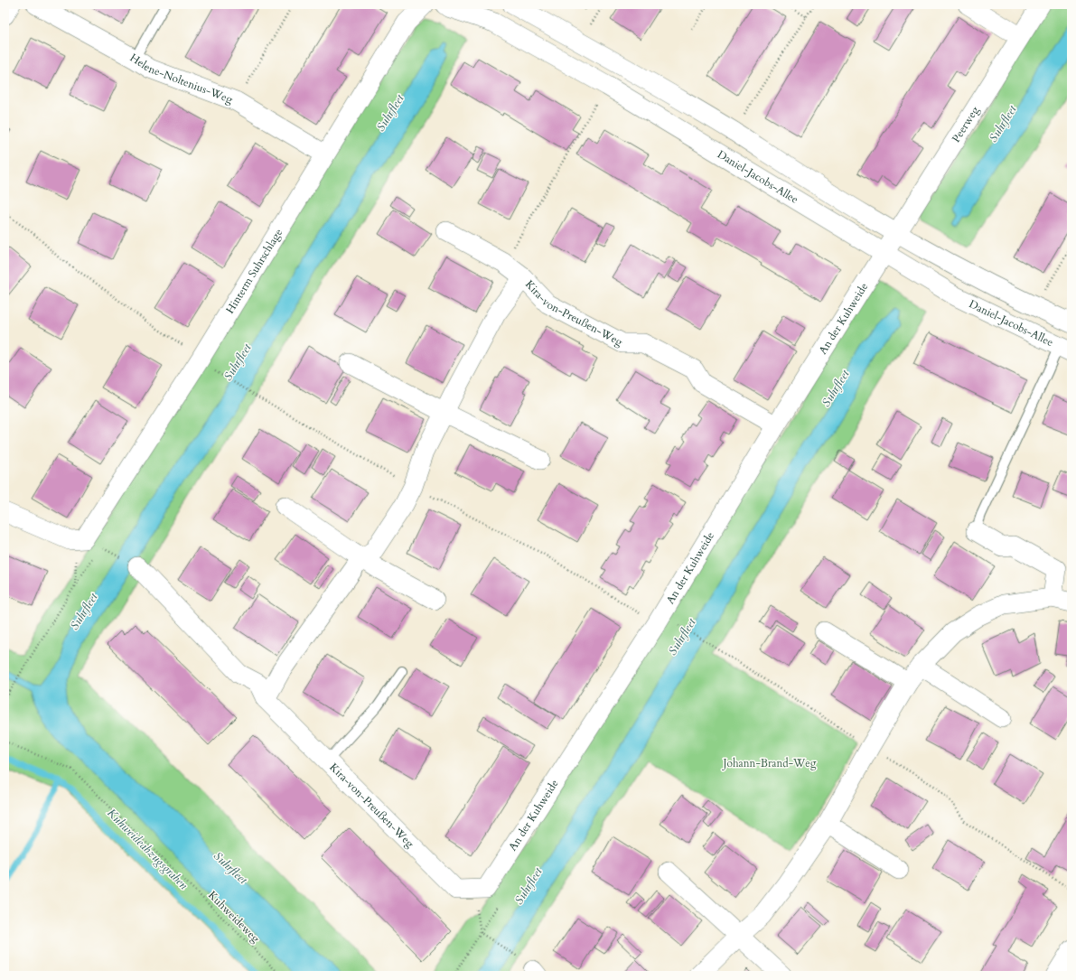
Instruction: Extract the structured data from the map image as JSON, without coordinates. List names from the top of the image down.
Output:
{
  "streets": {
    "street": [
      "Helene-Noltenius-Weg",
      "Peerweg",
      "Daniel-Jacobs-Allee",
      "Hinterm Suhrschlage",
      "Kira-von-Preußen-Weg",
      "An der Kuhweide"
    ],
    "path": ["Kuhweideweg"]
  },
  "crossings": [
    ["Helene-Noltenius-Weg", "Hinterm Suhrschlage"],
    ["Peerweg", "Daniel-Jacobs-Allee"],
    ["Peerweg", "An der Kuhweide"],
    ["Daniel-Jacobs-Allee", "An der Kuhweide"],
    ["Kira-von-Preußen-Weg", "An der Kuhweide"]
  ],
  "water": ["Suhrfleet", "Kuhweideabzugsgraben"],
  "parks": ["Johann-Brand-Weg"]
}
